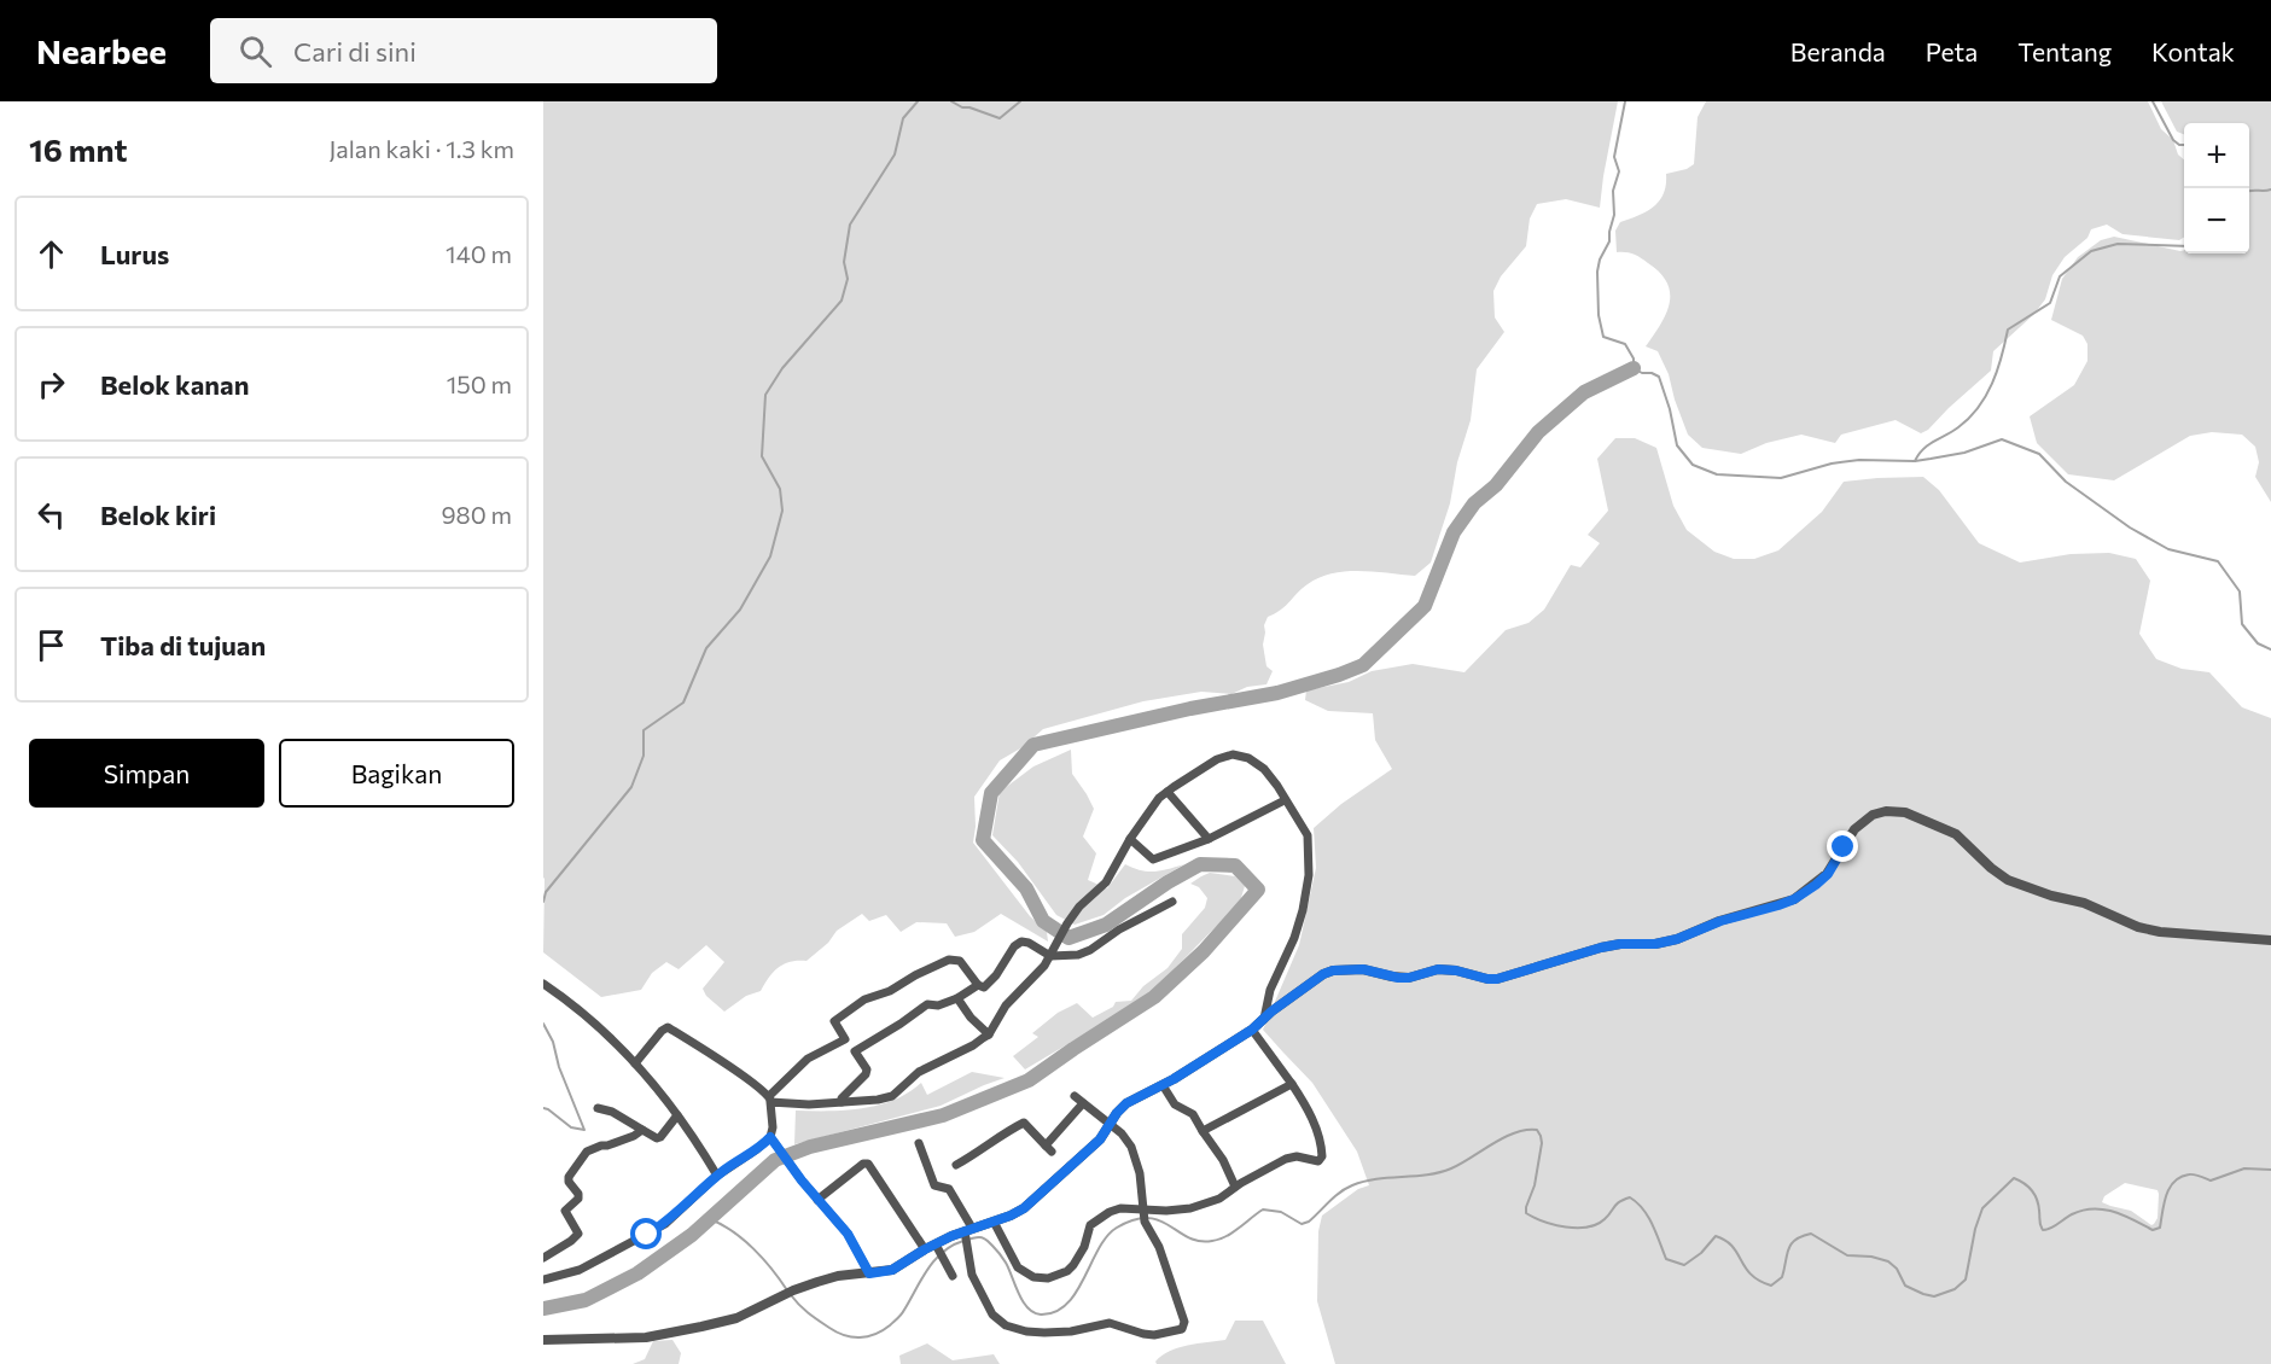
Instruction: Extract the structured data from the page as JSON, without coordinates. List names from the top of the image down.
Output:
{
  "page": {
    "header": "Nearbee",
    "search": "Cari di sini",
    "nav": [
      "Beranda",
      "Peta",
      "Tentang",
      "Kontak"
    ],
    "heading": ["16 mnt", "Jalan kaki · 1.3 km"],
    "map_buttons": ["+", "−"],
    "list": [
      ["Lurus", "140 m"],
      ["Belok kanan", "150 m"],
      ["Belok kiri", "980 m"],
      "Tiba di tujuan"
    ],
    "buttons": ["Simpan", "Bagikan"]
  }
}
